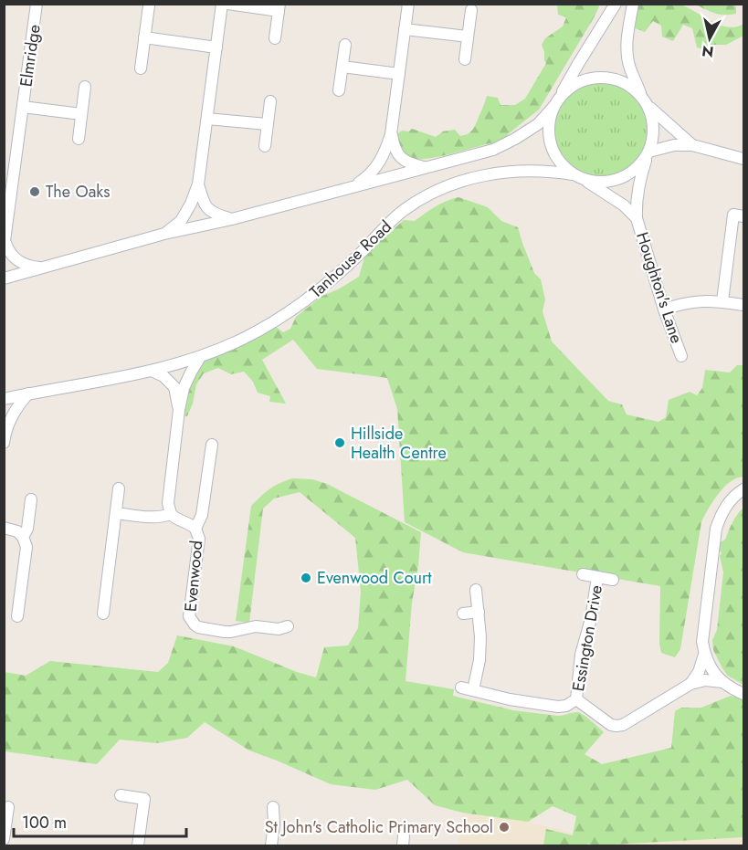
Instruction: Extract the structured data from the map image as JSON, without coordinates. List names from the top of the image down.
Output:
{
  "streets": {
    "street": [
      "Elmridge",
      "Tanhouse Road",
      "Houghton's Lane",
      "Evenwood",
      "Essington Drive"
    ]
  },
  "crossings": [
    ["Tanhouse Road", "Houghton's Lane"]
  ],
  "places": [
    "The Oaks",
    "Hillside Health Centre",
    "Evenwood Court",
    "St John's Catholic Primary School"
  ],
  "scale_bar": "100 m",
  "north": "bottom"
}
